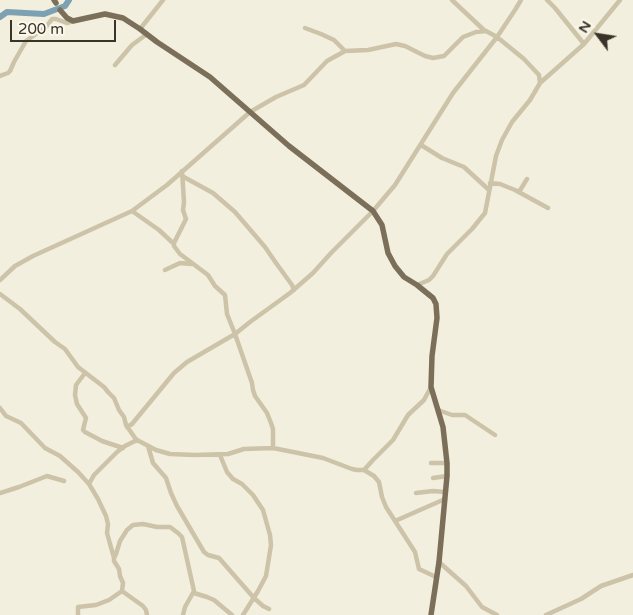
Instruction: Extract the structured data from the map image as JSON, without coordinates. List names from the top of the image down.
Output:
{
  "scale_bar": "200 m",
  "north": "top left"
}
